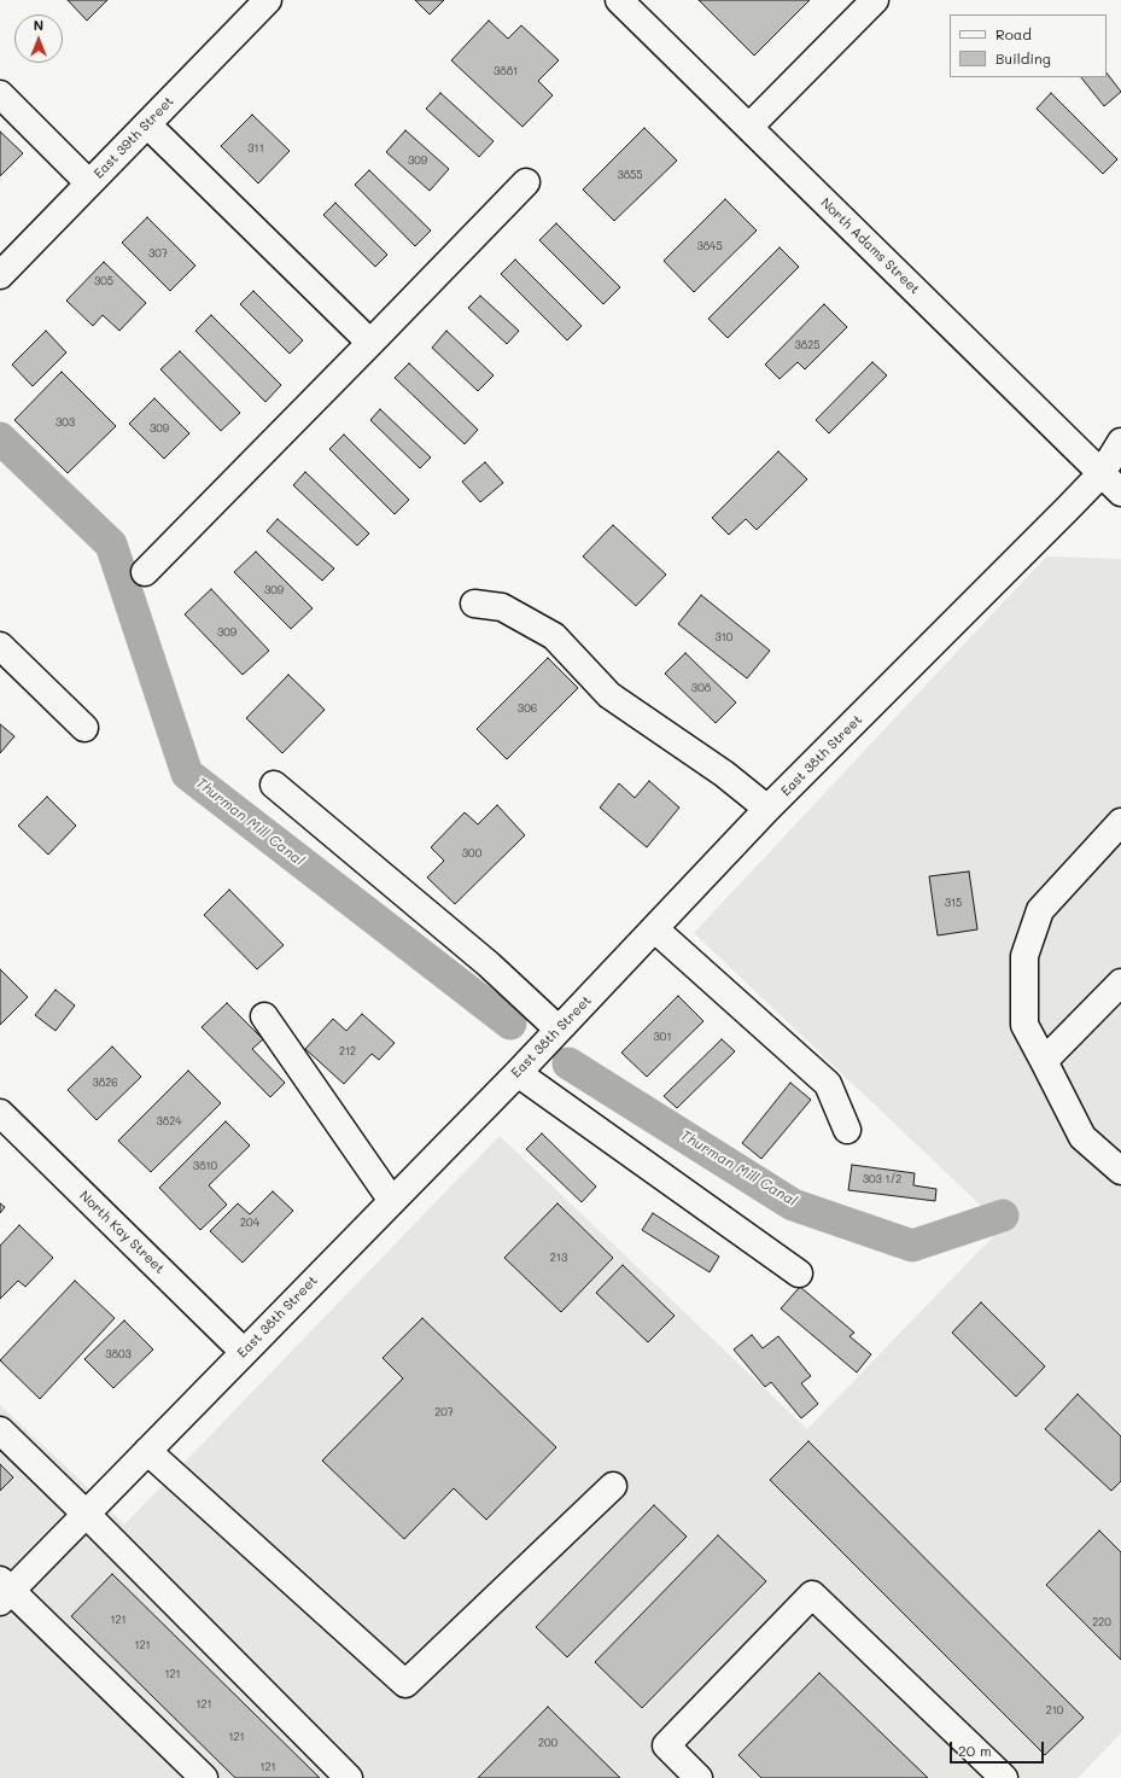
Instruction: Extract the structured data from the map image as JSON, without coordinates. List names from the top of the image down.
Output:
{
  "streets": {
    "street": [
      "East 39th Street",
      "North Adams Street",
      "East 38th Street",
      "North Kay Street"
    ]
  },
  "crossings": [
    ["North Adams Street", "East 38th Street"],
    ["East 38th Street", "North Kay Street"]
  ],
  "water": ["Thurman Mill Canal"],
  "house_numbers": [
    "3881",
    "311",
    "309",
    "3855",
    "3845",
    "307",
    "305",
    "3825",
    "303",
    "309",
    "309",
    "309",
    "310",
    "308",
    "306",
    "300",
    "315",
    "301",
    "212",
    "3826",
    "3824",
    "3810",
    "303 1/2",
    "204",
    "213",
    "3803",
    "207",
    "121",
    "220",
    "121",
    "121",
    "121",
    "210",
    "121",
    "200",
    "121"
  ],
  "legend": ["Road", "Building"],
  "scale_bar": "20 m",
  "north": "top"
}
